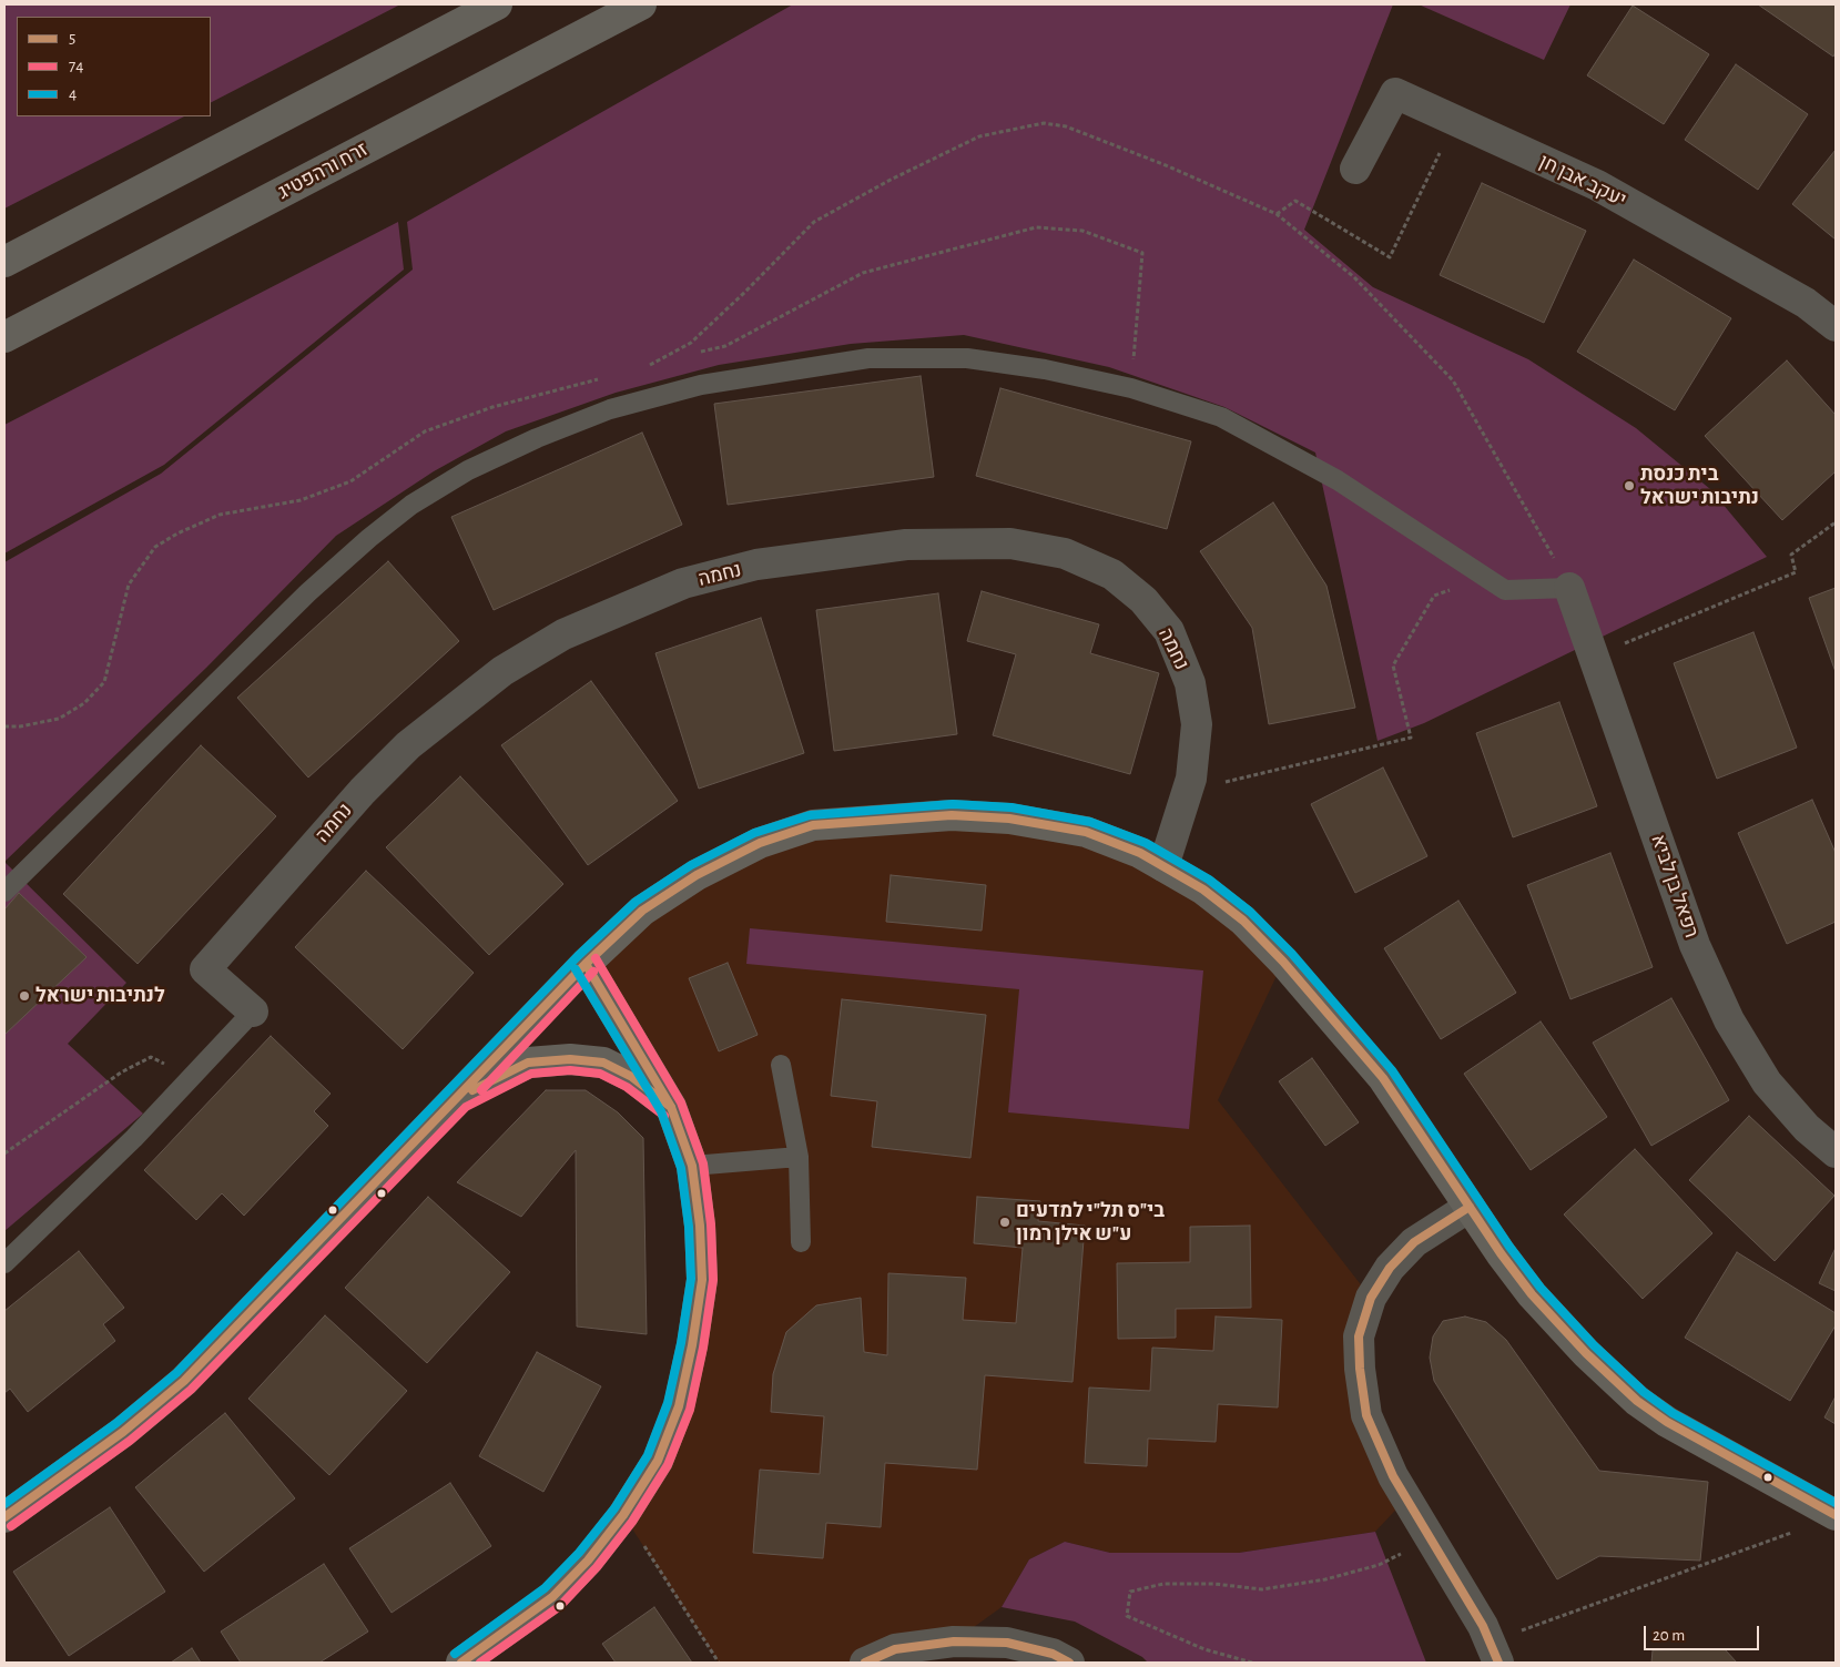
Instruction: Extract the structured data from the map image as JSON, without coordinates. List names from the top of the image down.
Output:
{
  "streets": {
    "street": [
      "זרח ורהפטיג",
      "יעקב אבן חן",
      "נחמה",
      "רפאל בן לביא"
    ]
  },
  "places": ["בית כנסת נתיבות ישראל", "לנתיבות ישראל", "בי\"ס תל\"י למדעים ע\"ש אילן רמון"],
  "lines": ["transit line 4", "transit line 5", "transit line 74"],
  "legend": ["5", "74", "4"],
  "scale_bar": "20 m"
}
